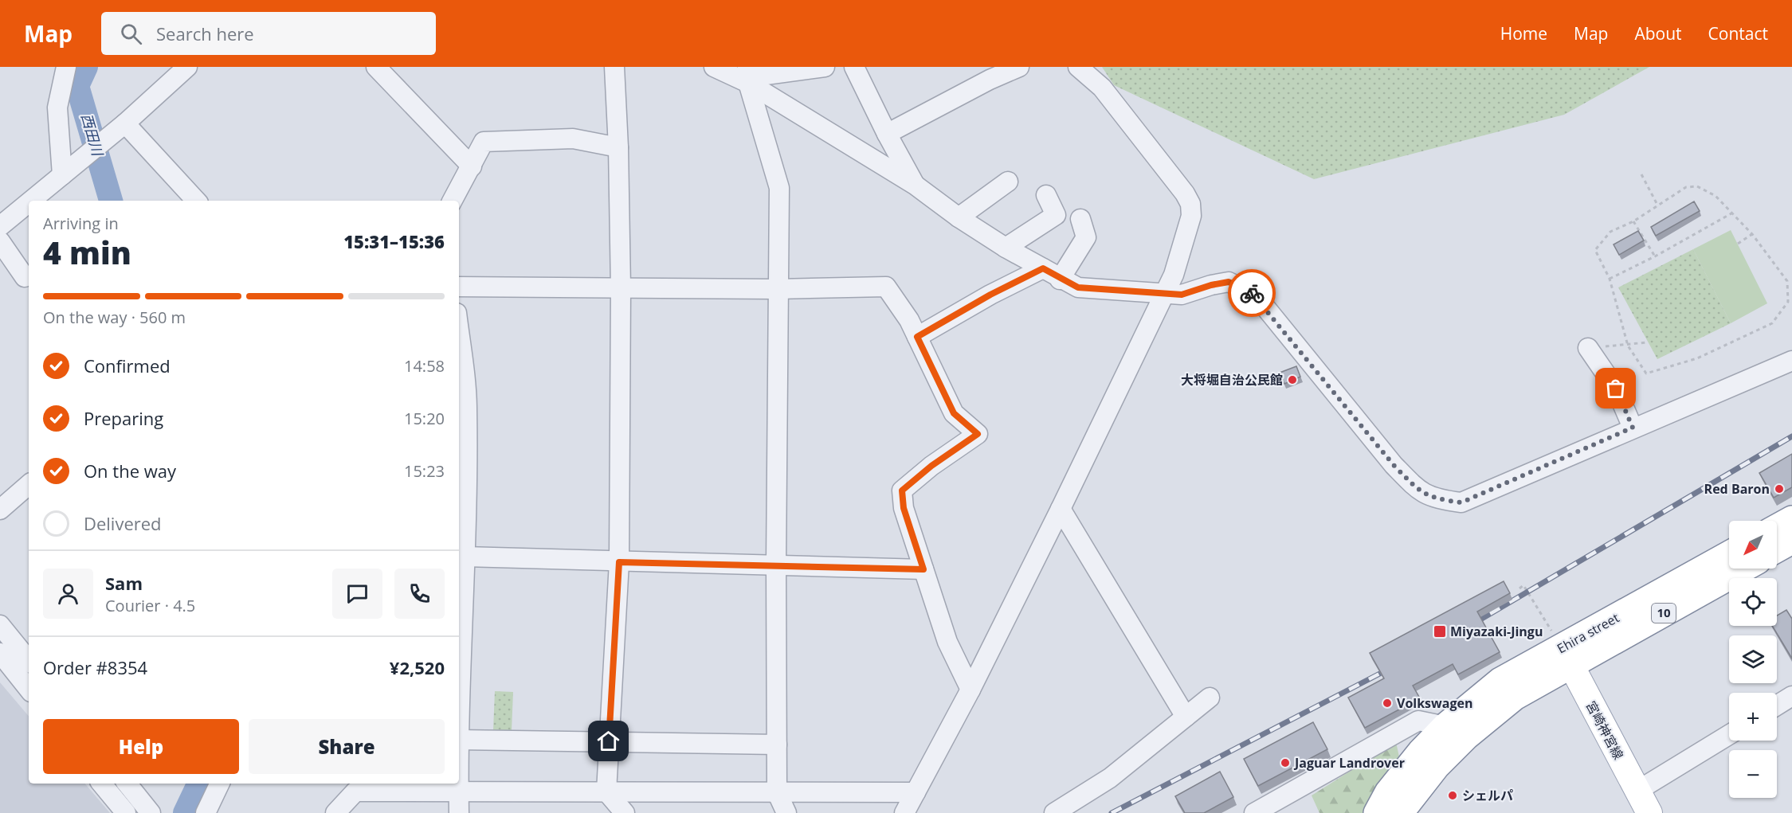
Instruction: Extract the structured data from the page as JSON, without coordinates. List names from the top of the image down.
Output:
{
  "streets": {
    "highway": ["10", "Ehira street"],
    "main road": ["宮崎神宮線"]
  },
  "crossings": [
    ["10", "Ehira street"],
    ["Ehira street", "宮崎神宮線"]
  ],
  "water": ["西田川"],
  "places": {
    "other": [
      "大将堀自治公民館",
      "Red Baron",
      "Volkswagen",
      "Jaguar Landrover",
      "シェルパ"
    ],
    "transit": ["Miyazaki-Jingu"]
  },
  "north": "bottom left",
  "page": {
    "header": "Map",
    "search": "Search here",
    "nav": [
      "Home",
      "Map",
      "About",
      "Contact"
    ],
    "heading": ["4 min", "Arriving in", "15:31–15:36"],
    "panel": [
      "Sam",
      "Courier · 4.5",
      "Order #8354",
      "¥2,520"
    ],
    "bar": "On the way · 560 m",
    "list": [
      ["Confirmed", "14:58"],
      ["Preparing", "15:20"],
      ["On the way", "15:23"],
      "Delivered"
    ],
    "map_buttons": ["+", "−"],
    "buttons": ["Help", "Share"]
  }
}
